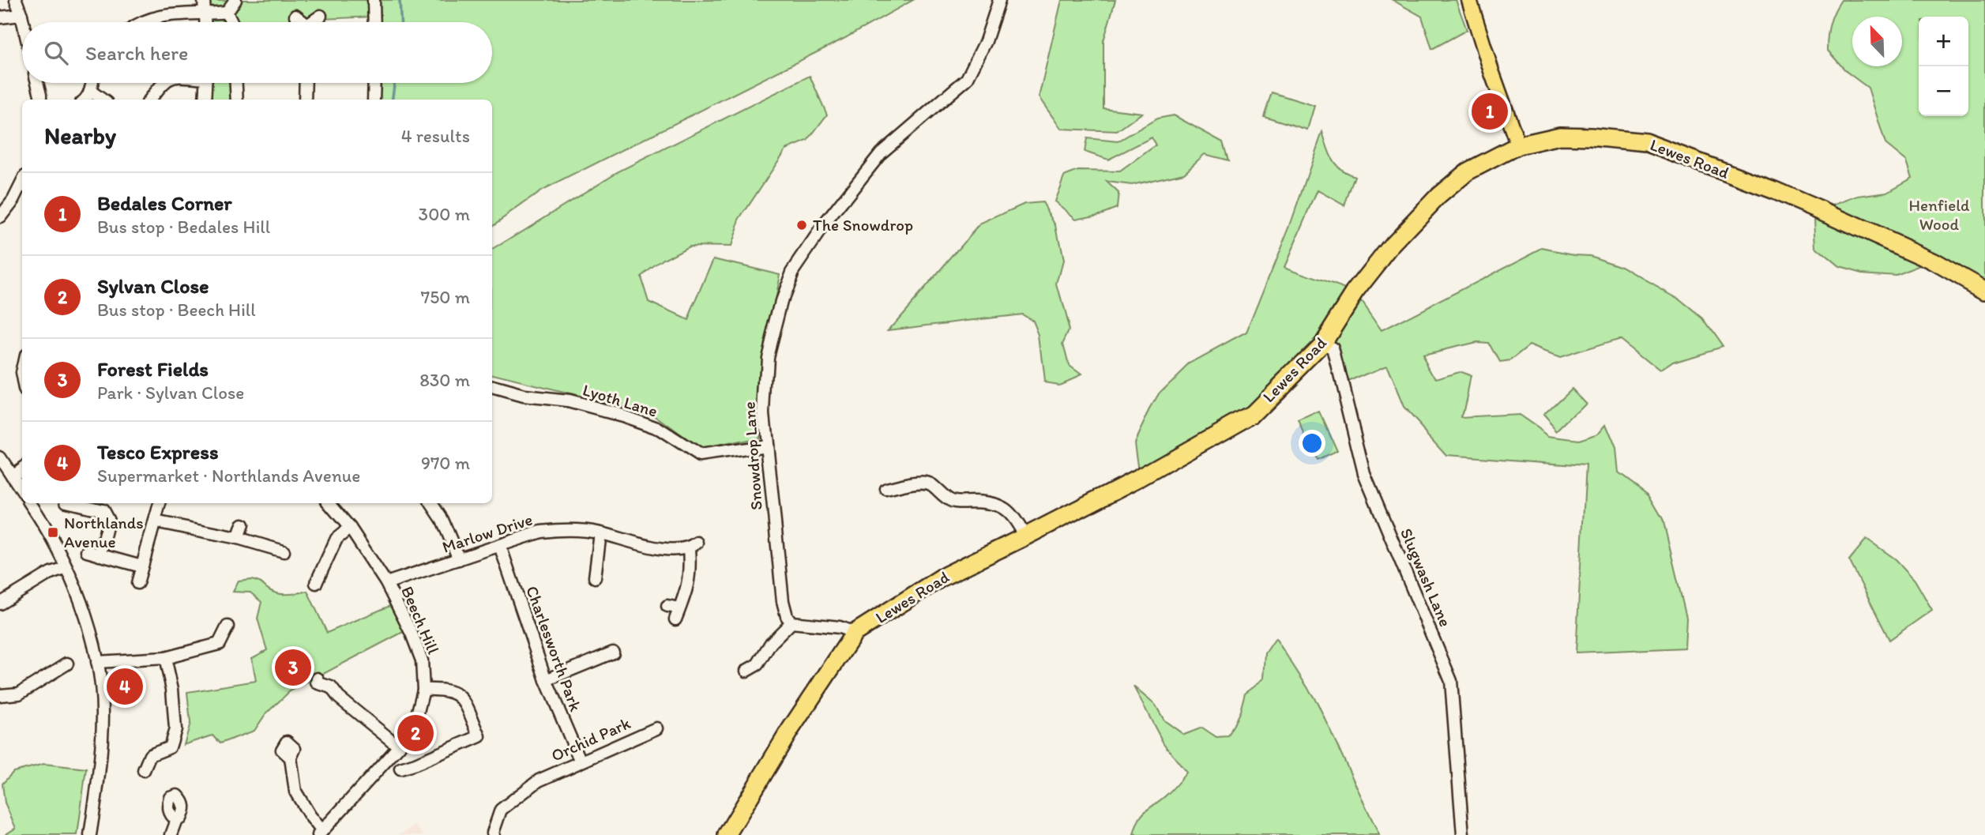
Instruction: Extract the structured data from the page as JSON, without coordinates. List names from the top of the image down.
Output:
{
  "streets": {
    "highway": ["Lewes Road"],
    "street": [
      "Lyoth Lane",
      "Snowdrop Lane",
      "Marlow Drive",
      "Slugwash Lane",
      "Beech Hill",
      "Charlesworth Park",
      "Orchid Park"
    ]
  },
  "crossings": [
    ["Lewes Road", "Slugwash Lane"],
    ["Lyoth Lane", "Snowdrop Lane"],
    ["Marlow Drive", "Beech Hill"],
    ["Marlow Drive", "Charlesworth Park"],
    ["Charlesworth Park", "Orchid Park"]
  ],
  "parks": ["Henfield Wood"],
  "places": {
    "other": ["The Snowdrop"],
    "transit": ["Northlands Avenue"]
  },
  "north": "top left",
  "page": {
    "map_buttons": ["+", "−"],
    "search": "Search here",
    "pins": [
      "1",
      "3",
      "4",
      "2"
    ],
    "heading": ["Nearby", "4 results"],
    "list": [
      {
        "mark": "1",
        "name": "Bedales Corner",
        "note": "Bus stop · Bedales Hill",
        "value": "300 m"
      },
      {
        "mark": "2",
        "name": "Sylvan Close",
        "note": "Bus stop · Beech Hill",
        "value": "750 m"
      },
      {
        "mark": "3",
        "name": "Forest Fields",
        "note": "Park · Sylvan Close",
        "value": "830 m"
      },
      {
        "mark": "4",
        "name": "Tesco Express",
        "note": "Supermarket · Northlands Avenue",
        "value": "970 m"
      }
    ]
  }
}
